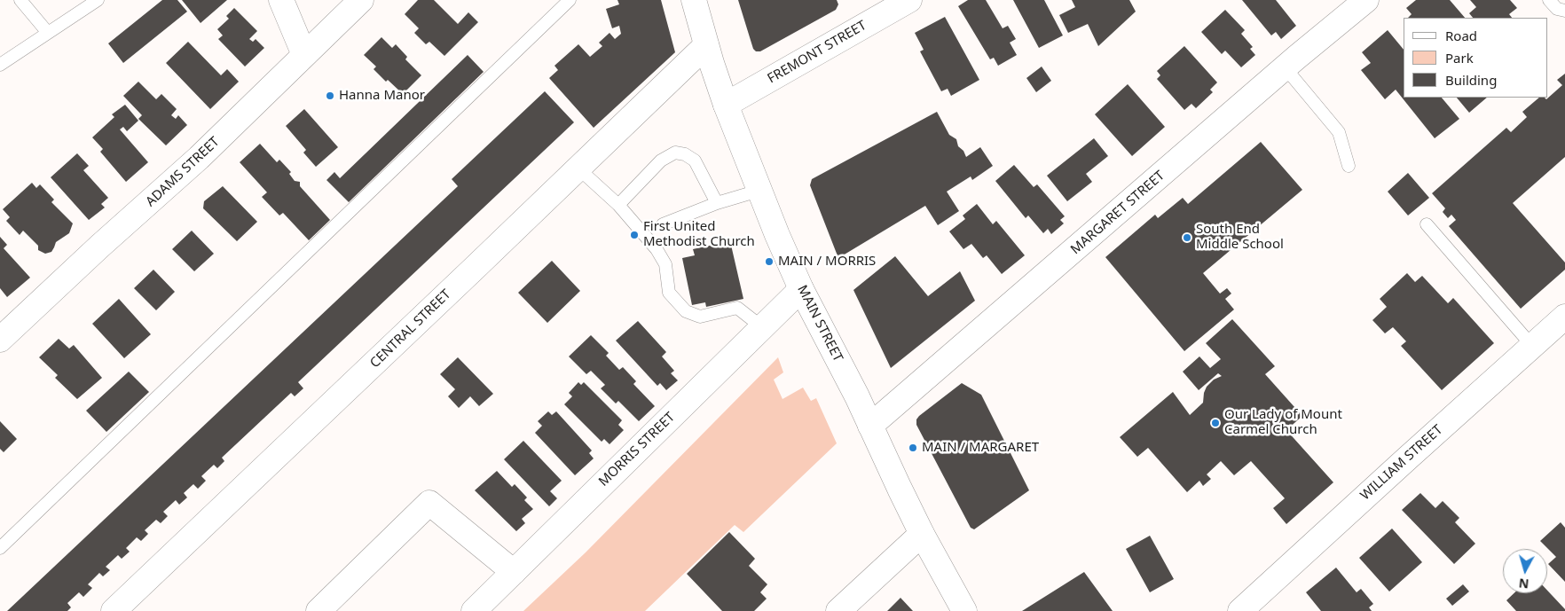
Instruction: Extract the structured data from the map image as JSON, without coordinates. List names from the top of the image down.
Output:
{
  "streets": {
    "street": [
      "FREMONT STREET",
      "ADAMS STREET",
      "MARGARET STREET",
      "MAIN STREET",
      "CENTRAL STREET",
      "MORRIS STREET",
      "WILLIAM STREET"
    ]
  },
  "crossings": [
    ["FREMONT STREET", "MAIN STREET"],
    ["MARGARET STREET", "MAIN STREET"],
    ["MAIN STREET", "CENTRAL STREET"],
    ["MAIN STREET", "MORRIS STREET"]
  ],
  "places": [
    "Hanna Manor",
    "First United Methodist Church",
    "South End Middle School",
    "MAIN / MORRIS",
    "Our Lady of Mount Carmel Church",
    "MAIN / MARGARET"
  ],
  "legend": ["Road", "Park", "Building"],
  "north": "bottom"
}
